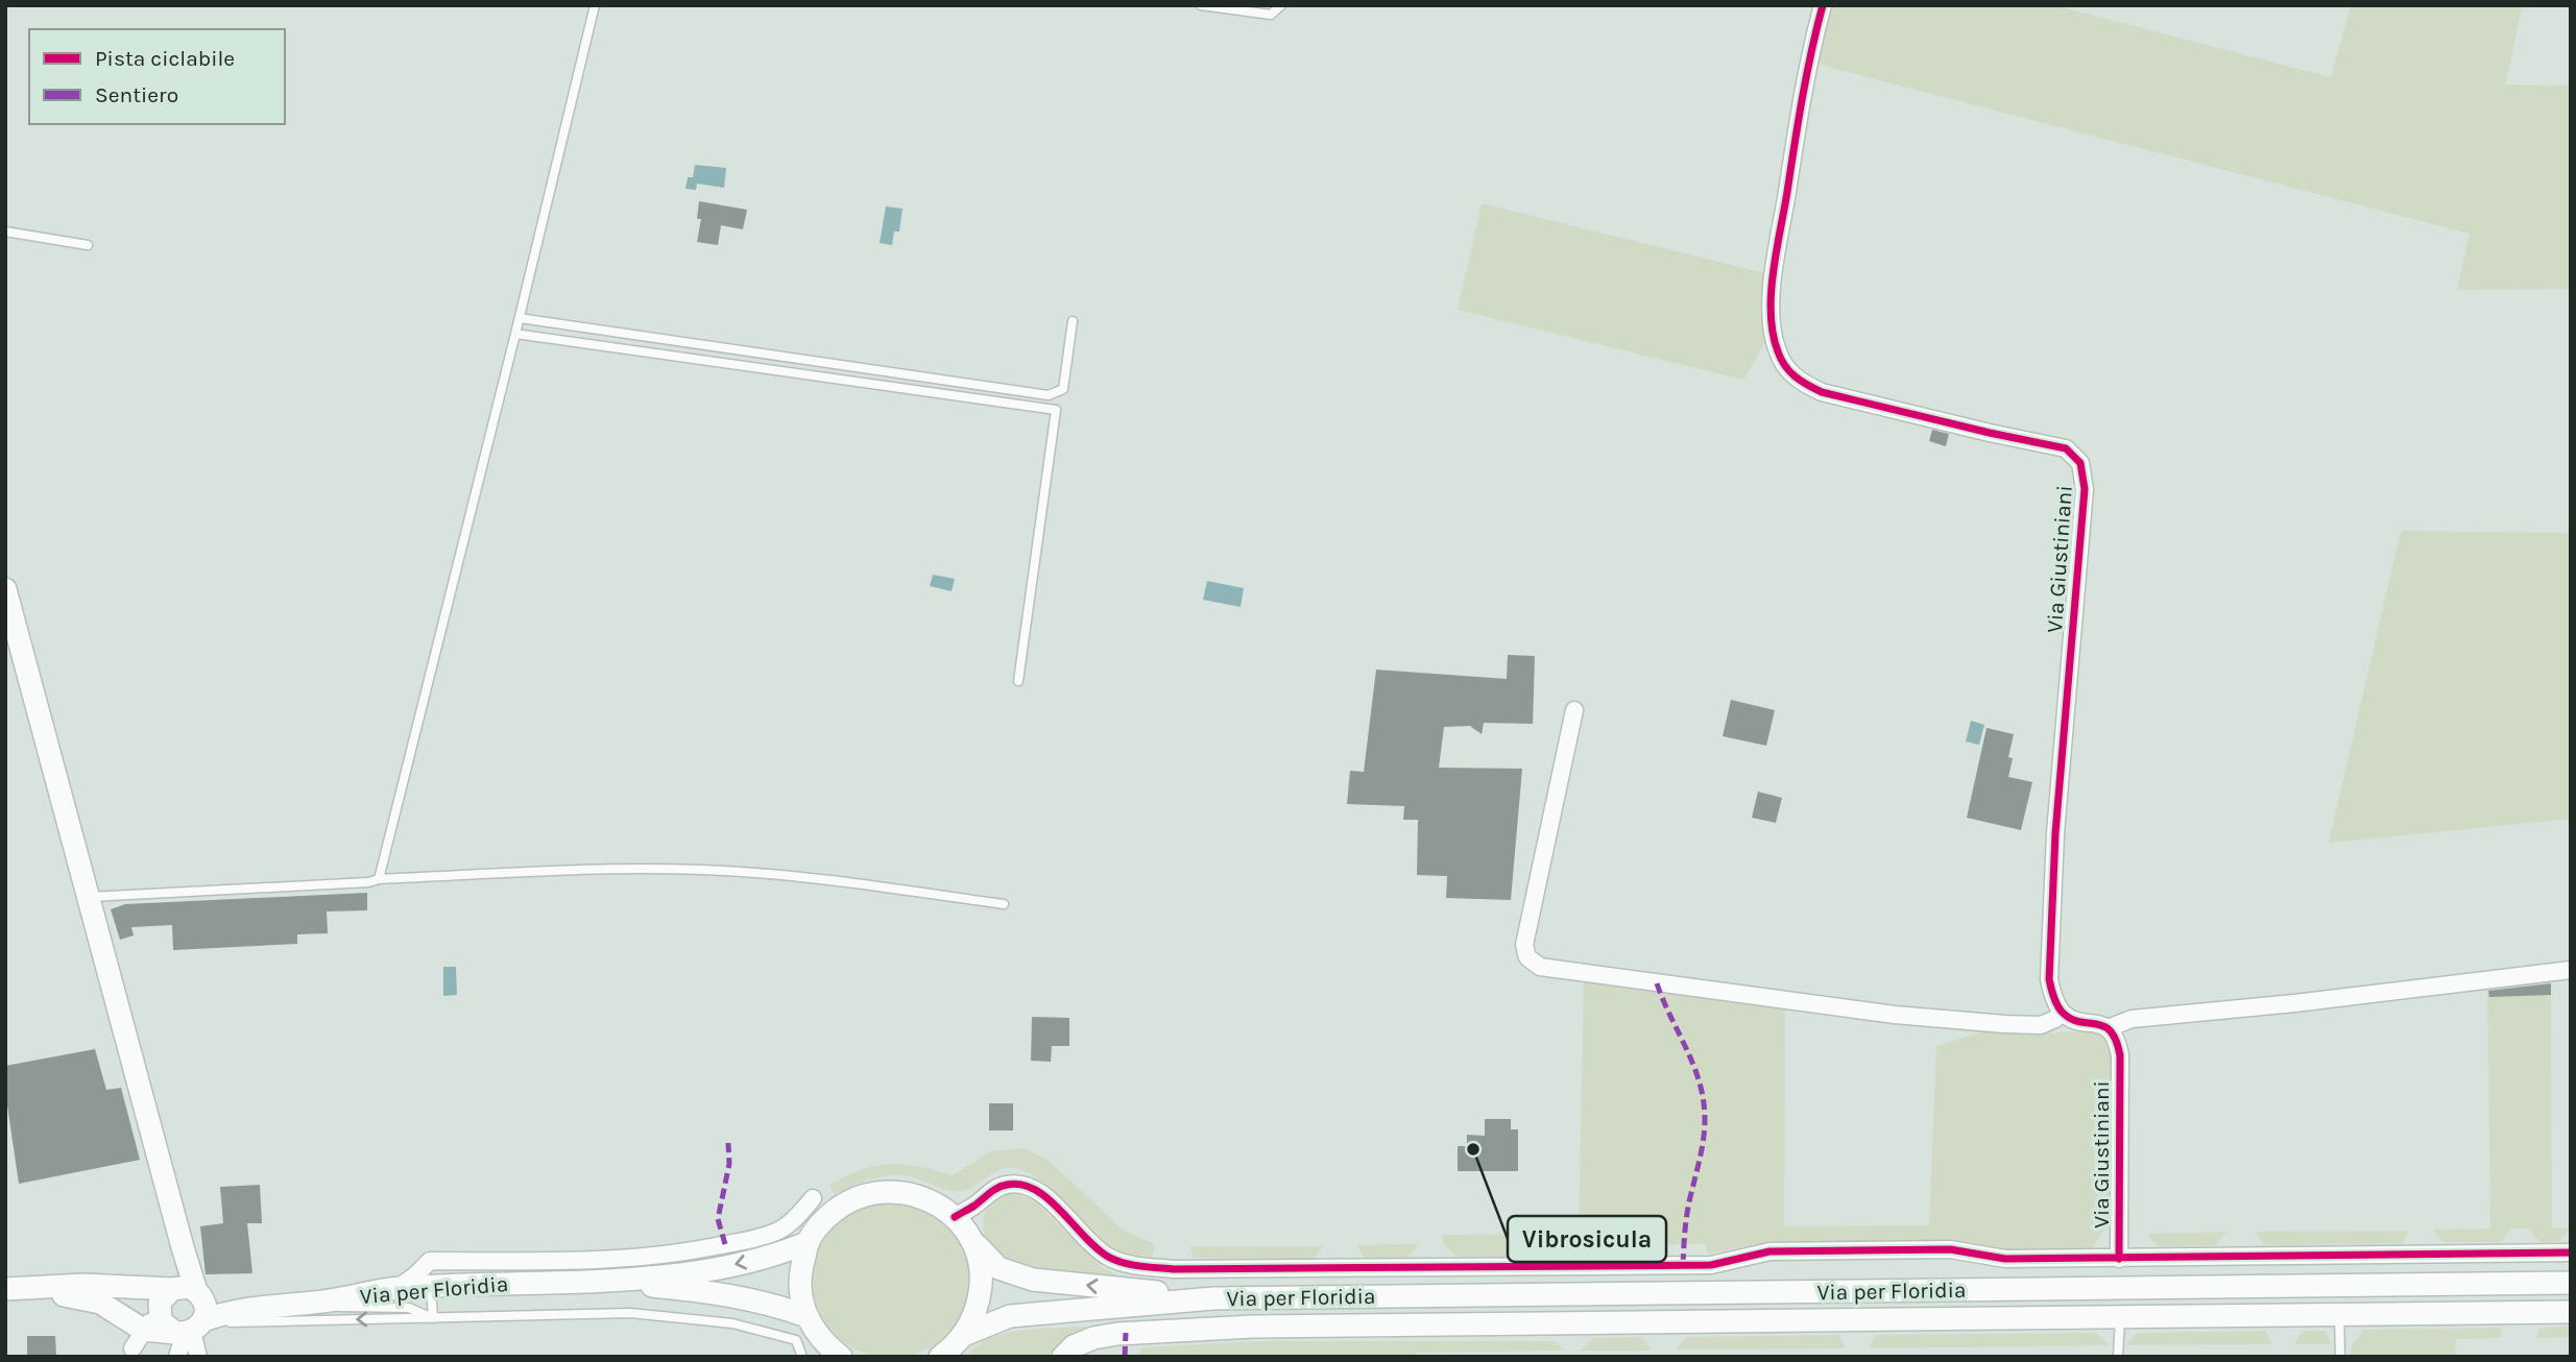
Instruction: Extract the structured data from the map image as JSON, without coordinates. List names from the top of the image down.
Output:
{
  "streets": {
    "main road": ["Via per Floridia"],
    "street": ["Via Giustiniani"]
  },
  "places": ["Vibrosicula"],
  "legend": ["Pista ciclabile", "Sentiero"]
}
